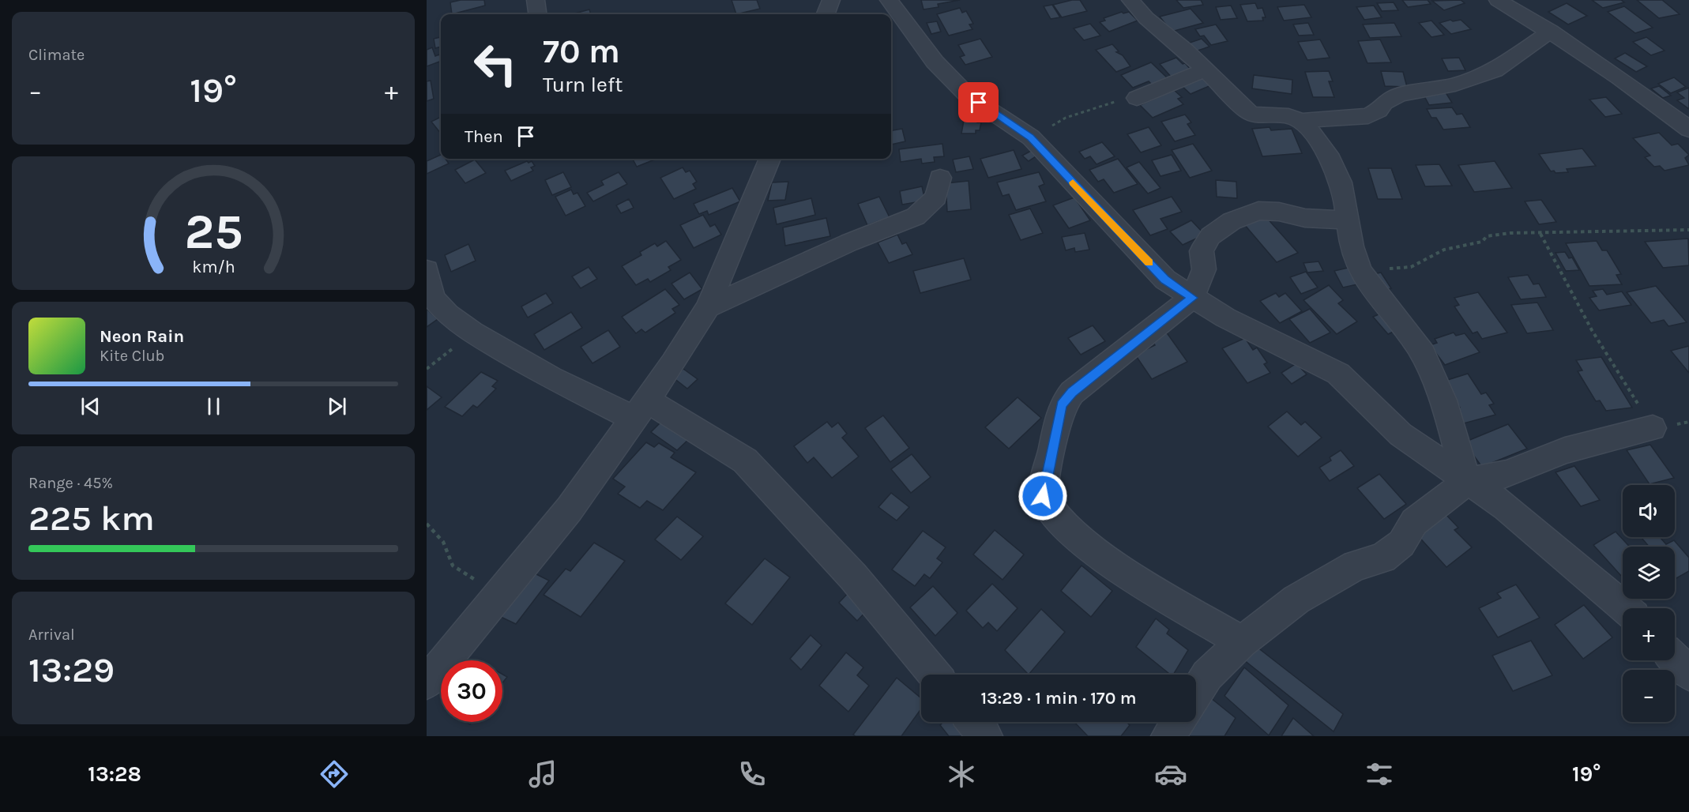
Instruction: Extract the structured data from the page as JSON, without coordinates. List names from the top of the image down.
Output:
{
  "page": {
    "tile": [
      "Climate",
      ["Range · 45%", "225 km"],
      ["Arrival", "13:29"]
    ],
    "turn": ["70 m", "Turn left"],
    "heat": ["−", "19°", "+"],
    "then": "Then",
    "song": ["Neon Rain", "Kite Club"],
    "map_buttons": ["+", "−"],
    "limit": "30",
    "trip": "13:29 · 1 min · 170 m",
    "tabs": ["13:28", "19°"],
    "gauge": ["25", "km/h"]
  }
}
